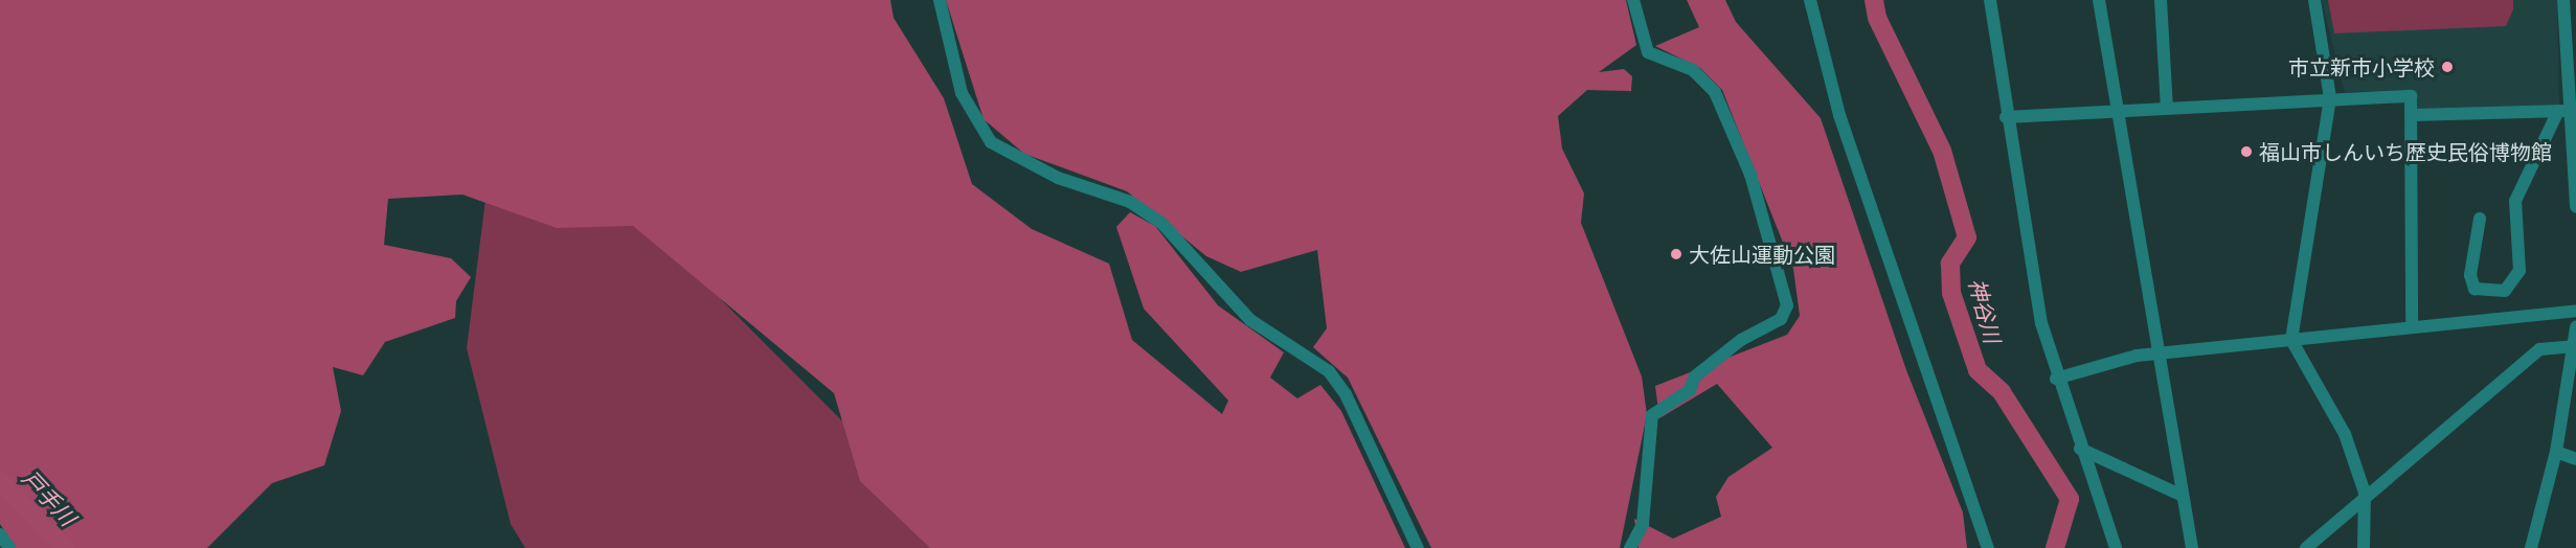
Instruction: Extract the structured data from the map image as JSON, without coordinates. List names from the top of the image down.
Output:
{
  "water": ["神谷川", "戸手川"],
  "places": ["市立新市小学校", "福山市しんいち歴史民俗博物館", "大佐山運動公園"]
}
